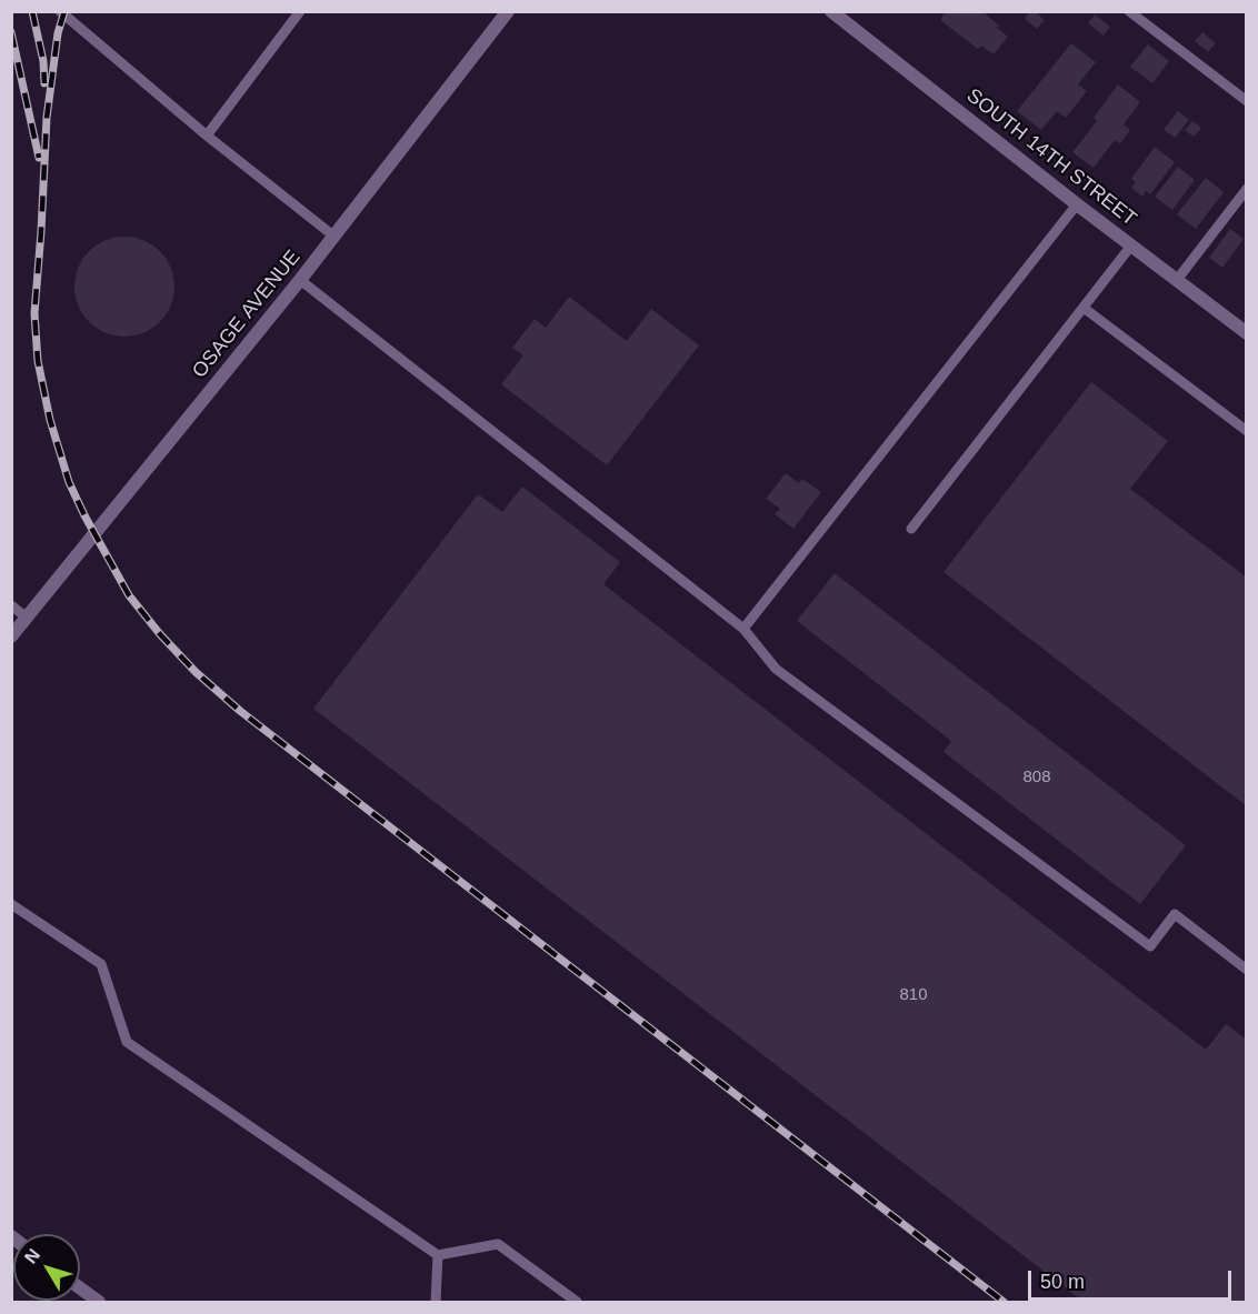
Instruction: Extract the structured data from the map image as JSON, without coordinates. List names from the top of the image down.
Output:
{
  "streets": {
    "street": ["SOUTH 14TH STREET", "OSAGE AVENUE"]
  },
  "house_numbers": ["808", "810"],
  "scale_bar": "50 m",
  "north": "top left"
}
